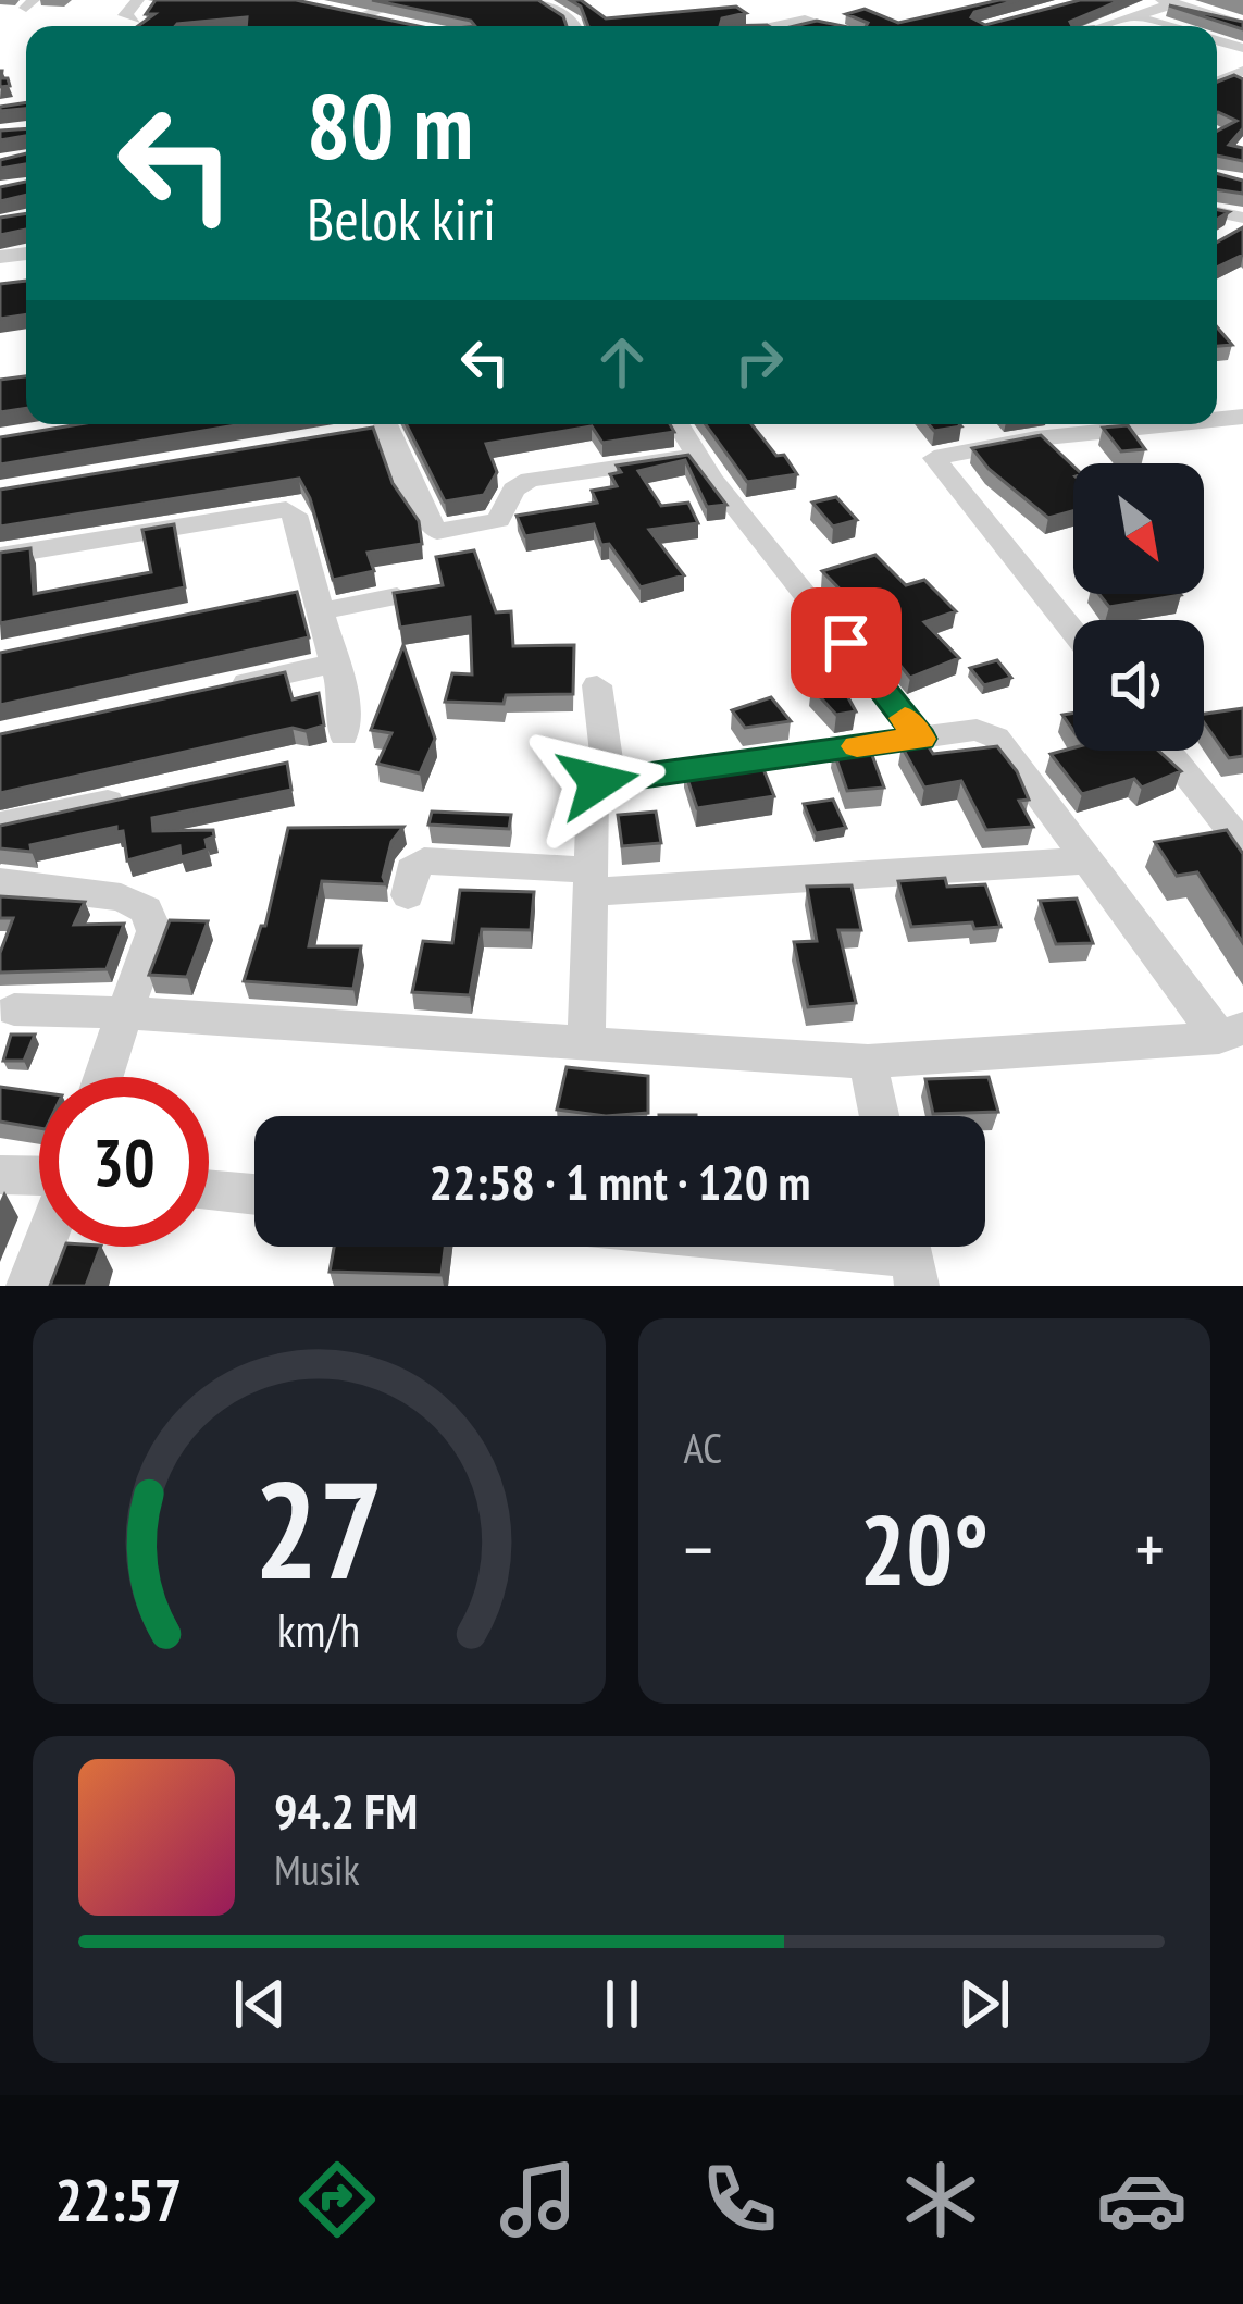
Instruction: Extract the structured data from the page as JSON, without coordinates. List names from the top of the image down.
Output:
{
  "north": "bottom right",
  "page": {
    "turn": ["80 m", "Belok kiri"],
    "limit": "30",
    "trip": "22:58 · 1 mnt · 120 m",
    "tile": "AC",
    "heat": ["−", "20°", "+"],
    "song": ["94.2 FM", "Musik"],
    "tabs": "22:57",
    "gauge": ["27", "km/h"]
  }
}
